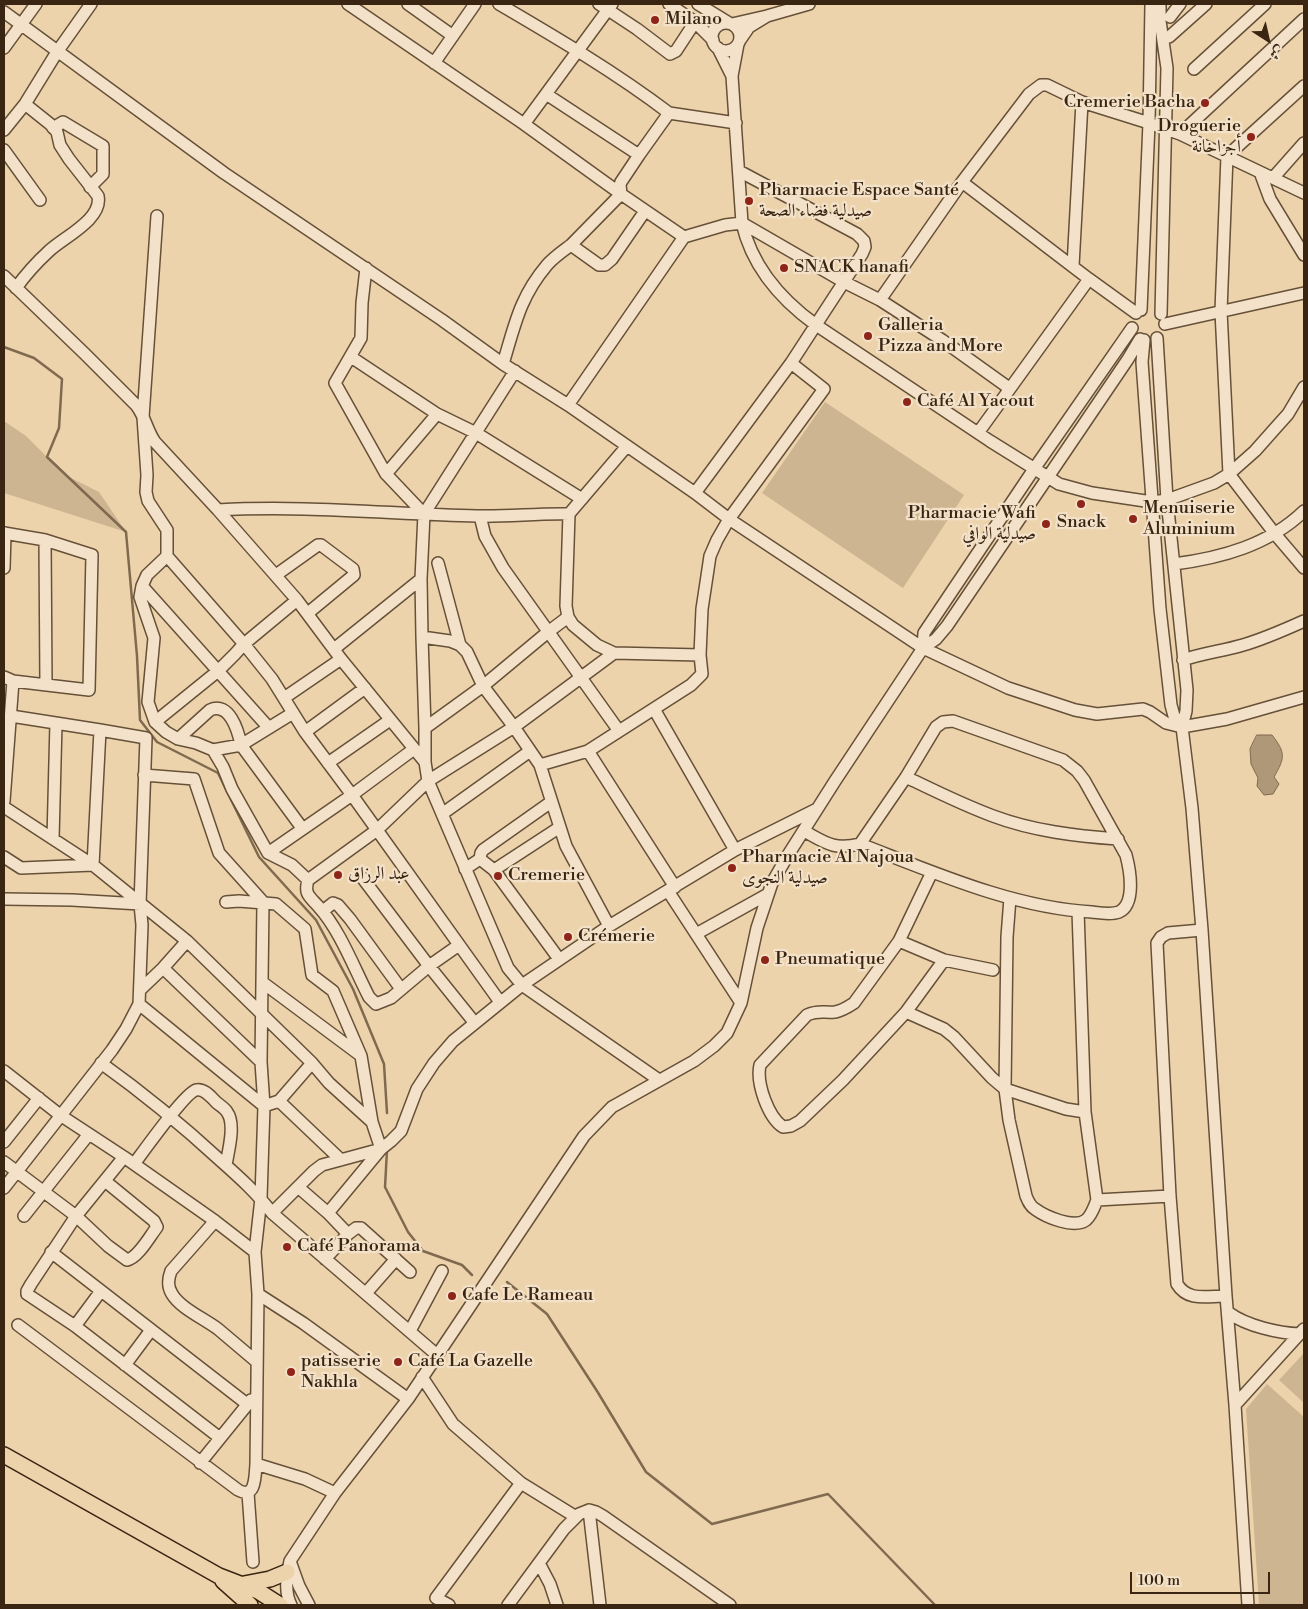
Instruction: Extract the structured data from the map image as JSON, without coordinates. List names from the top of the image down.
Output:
{
  "places": [
    "Milano",
    "Cremerie Bacha",
    "Droguerie أجزاخانة",
    "Pharmacie Espace Santé صيدلية فضاء الصحة",
    "SNACK hanafi",
    "Galleria Pizza and More",
    "Café Al Yacout",
    "Snack",
    "Menuiserie Aluminium",
    "Pharmacie Wafi صيدلية الوافي",
    "Pharmacie Al Najoua صيدلية النجوى",
    "عبد الرزاق",
    "Cremerie",
    "Crémerie",
    "Pneumatique",
    "Café Panorama",
    "Cafe Le Rameau",
    "Café La Gazelle",
    "patisserie Nakhla"
  ],
  "scale_bar": "100 m",
  "north": "bottom right"
}
